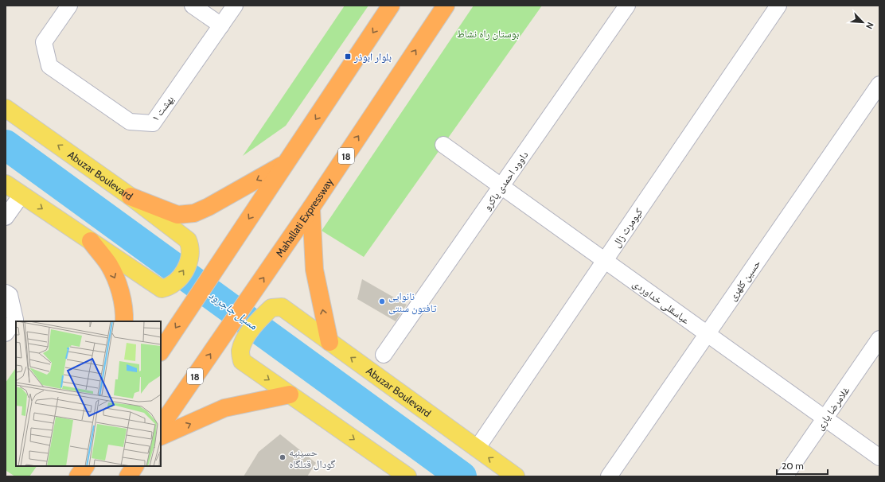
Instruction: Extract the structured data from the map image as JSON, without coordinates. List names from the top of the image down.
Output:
{
  "streets": {
    "highway": ["18", "Mahallati Expressway"],
    "main road": ["Abuzar Boulevard"],
    "street": [
      "بهشت ۱",
      "داوود احمدی پاکرو",
      "کیومرث زال",
      "حسین کلهری",
      "عباسقلی خداوردی",
      "غلامرضا یاری"
    ]
  },
  "crossings": [
    ["Abuzar Boulevard", "کیومرث زال"],
    ["داوود احمدی پاکرو", "عباسقلی خداوردی"],
    ["کیومرث زال", "عباسقلی خداوردی"],
    ["حسین کلهری", "عباسقلی خداوردی"],
    ["عباسقلی خداوردی", "غلامرضا یاری"]
  ],
  "water": ["مسیل جاجرود"],
  "parks": ["بوستان راه نشاط"],
  "places": {
    "transit": ["بلوار ابوذر"],
    "other": ["نانوایی تافتون سنتی", "حسینیه گودال قتلگاه"]
  },
  "scale_bar": "20 m",
  "north": "bottom right"
}
